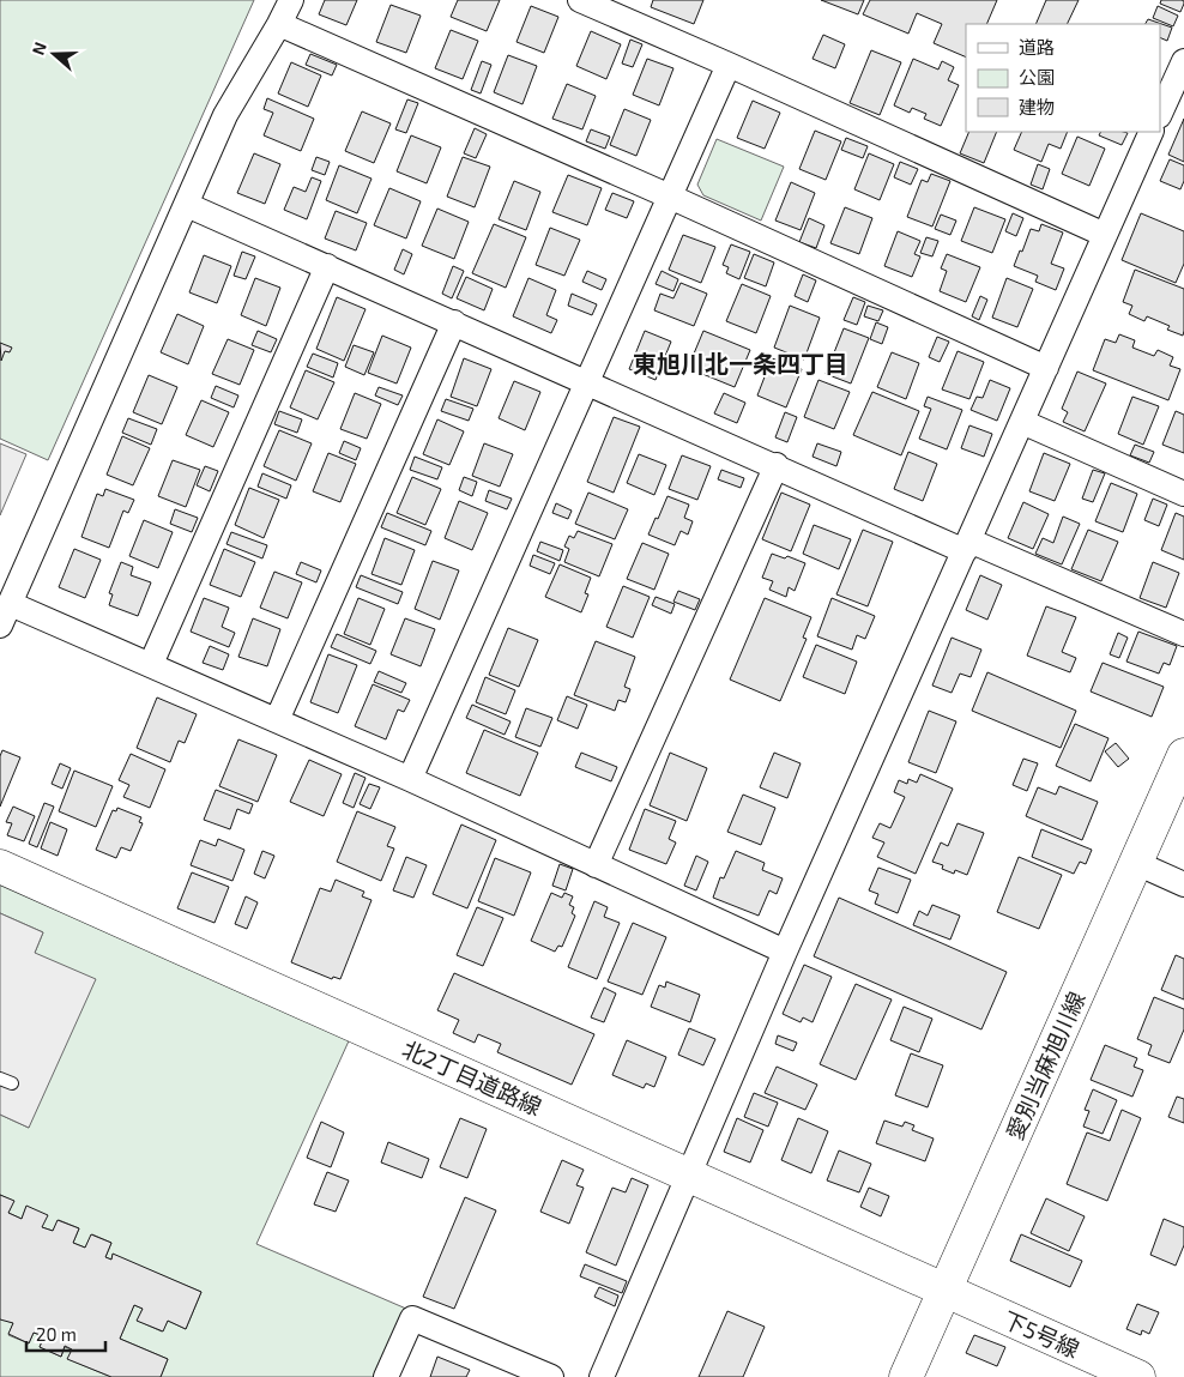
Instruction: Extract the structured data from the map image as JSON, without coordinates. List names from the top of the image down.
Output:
{
  "streets": {
    "street": ["愛別当麻旭川線", "北2丁目道路線", "下5号線"]
  },
  "crossings": [
    ["愛別当麻旭川線", "北2丁目道路線"],
    ["愛別当麻旭川線", "下5号線"],
    ["北2丁目道路線", "下5号線"]
  ],
  "districts": ["東旭川北一条四丁目"],
  "legend": ["道路", "公園", "建物"],
  "scale_bar": "20 m",
  "north": "left"
}
